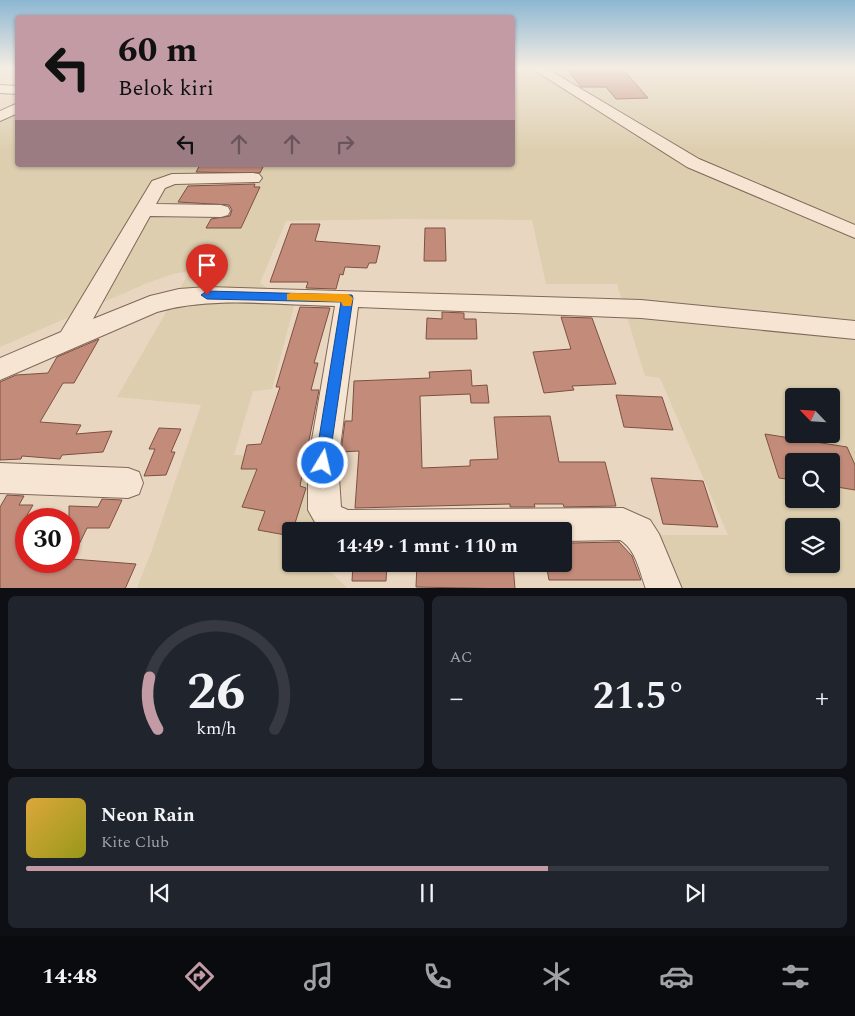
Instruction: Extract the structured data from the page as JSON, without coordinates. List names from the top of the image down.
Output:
{
  "north": "top left",
  "page": {
    "turn": ["60 m", "Belok kiri"],
    "limit": "30",
    "trip": "14:49 · 1 mnt · 110 m",
    "tile": "AC",
    "heat": ["−", "21.5°", "+"],
    "song": ["Neon Rain", "Kite Club"],
    "tabs": "14:48",
    "gauge": ["26", "km/h"]
  }
}
